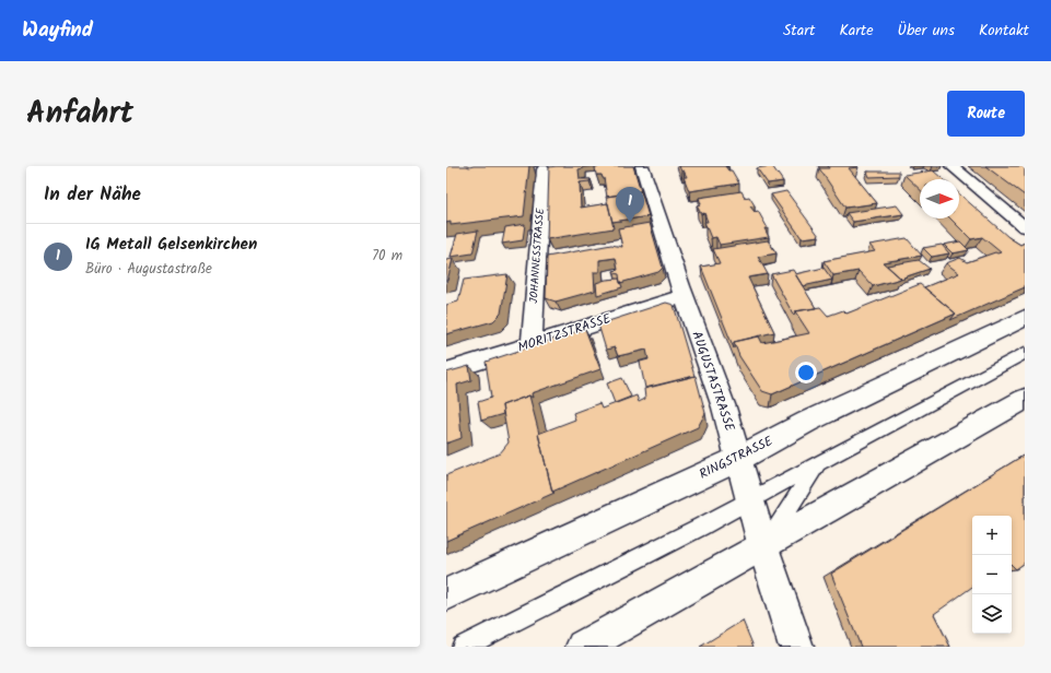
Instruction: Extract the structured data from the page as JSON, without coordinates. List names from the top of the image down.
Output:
{
  "streets": {
    "street": [
      "JOHANNESSTRASSE",
      "MORITZSTRASSE",
      "AUGUSTASTRASSE",
      "RINGSTRASSE"
    ]
  },
  "crossings": [
    ["JOHANNESSTRASSE", "MORITZSTRASSE"],
    ["MORITZSTRASSE", "AUGUSTASTRASSE"],
    ["AUGUSTASTRASSE", "RINGSTRASSE"]
  ],
  "north": "right",
  "page": {
    "header": "Wayfind",
    "nav": [
      "Start",
      "Karte",
      "Über uns",
      "Kontakt"
    ],
    "title": "Anfahrt",
    "buttons": "Route",
    "heading": "In der Nähe",
    "pins": "1",
    "list": [
      {
        "mark": "1",
        "name": "IG Metall Gelsenkirchen",
        "note": "Büro · Augustastraße",
        "value": "70 m"
      }
    ],
    "map_buttons": ["+", "−"]
  }
}
